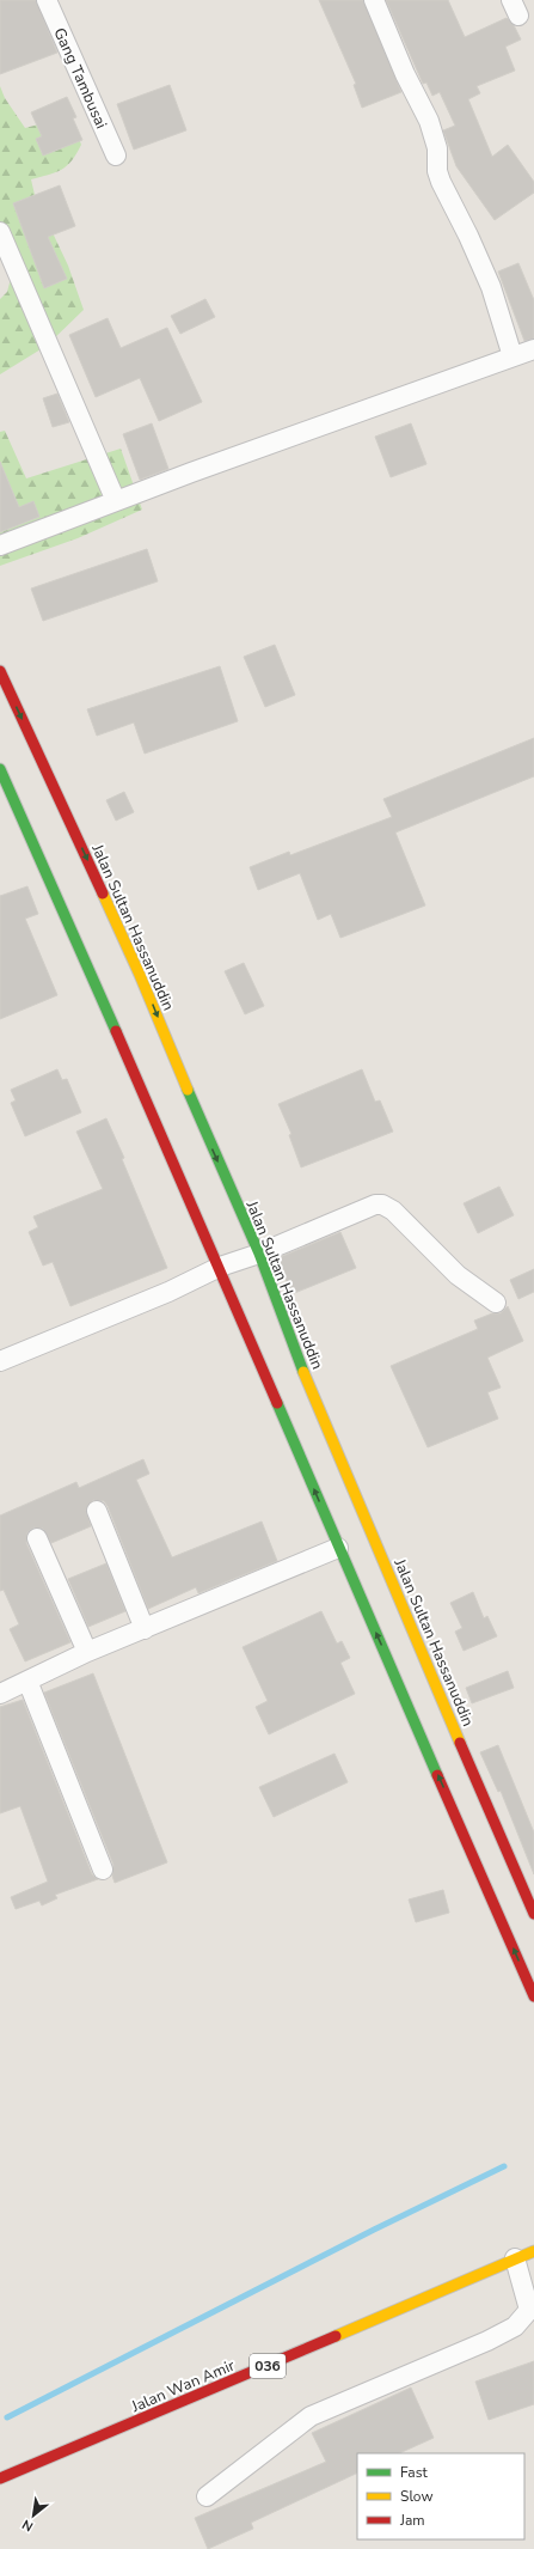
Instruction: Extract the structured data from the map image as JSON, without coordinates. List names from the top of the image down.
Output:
{
  "streets": {
    "main road": ["Jalan Sultan Hassanuddin", "036", "Jalan Wan Amir"],
    "street": ["Gang Tambusai"]
  },
  "legend": ["Fast", "Slow", "Jam"],
  "north": "bottom left"
}
